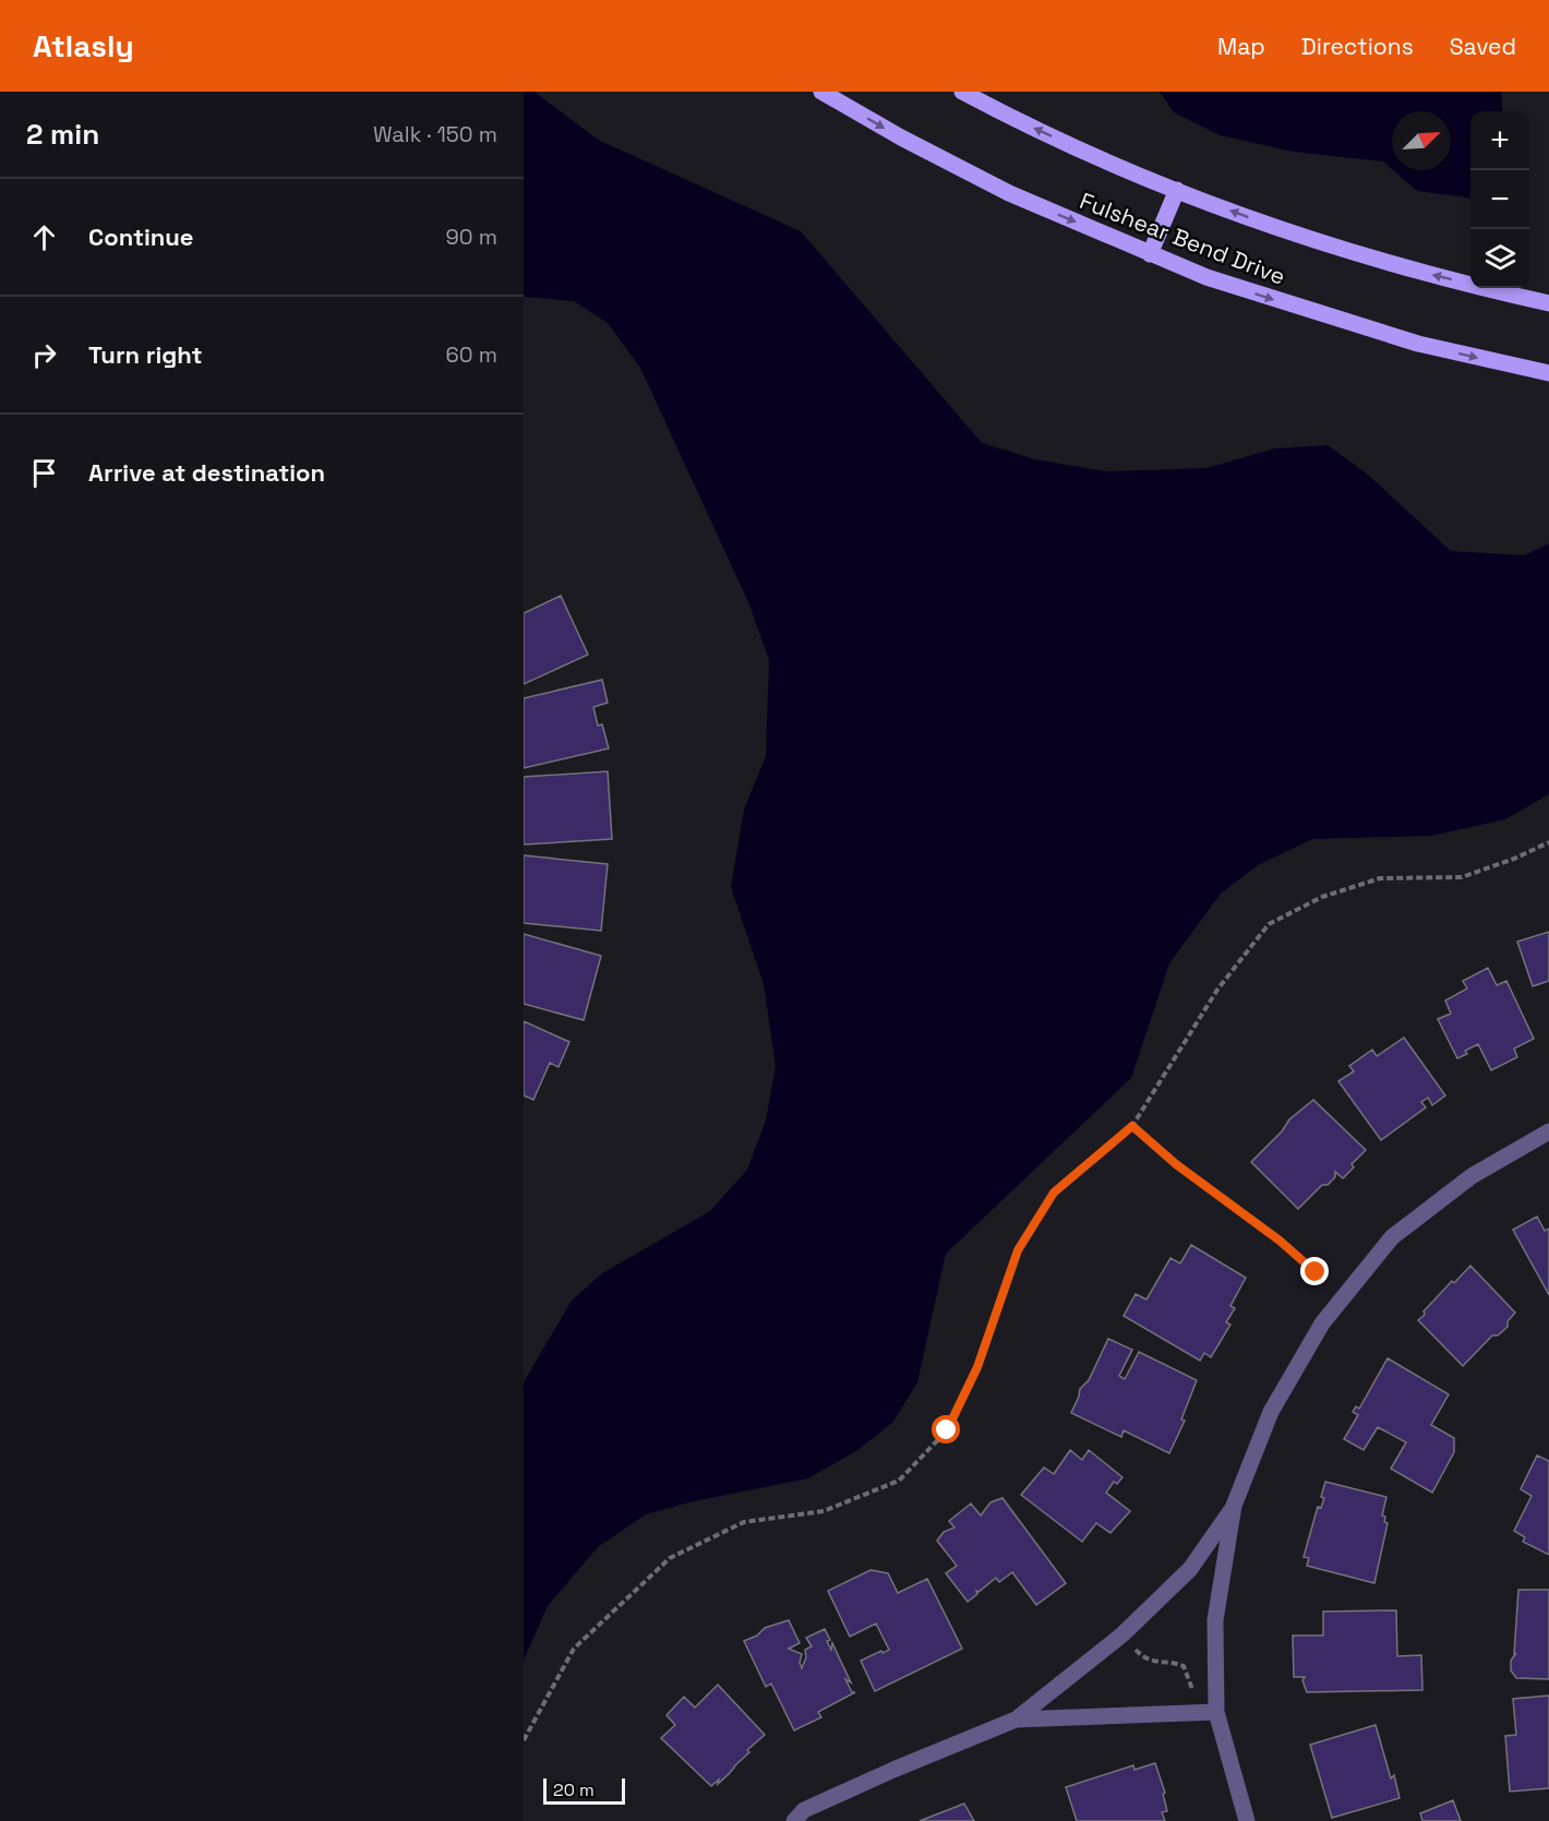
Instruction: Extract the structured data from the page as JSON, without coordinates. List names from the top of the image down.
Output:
{
  "streets": {
    "main road": ["Fulshear Bend Drive"]
  },
  "scale_bar": "20 m",
  "north": "top right",
  "page": {
    "header": "Atlasly",
    "nav": ["Map", "Directions", "Saved"],
    "heading": ["2 min", "Walk · 150 m"],
    "map_buttons": ["+", "−"],
    "list": [
      ["Continue", "90 m"],
      ["Turn right", "60 m"],
      "Arrive at destination"
    ],
    "scale": "20 m"
  }
}
